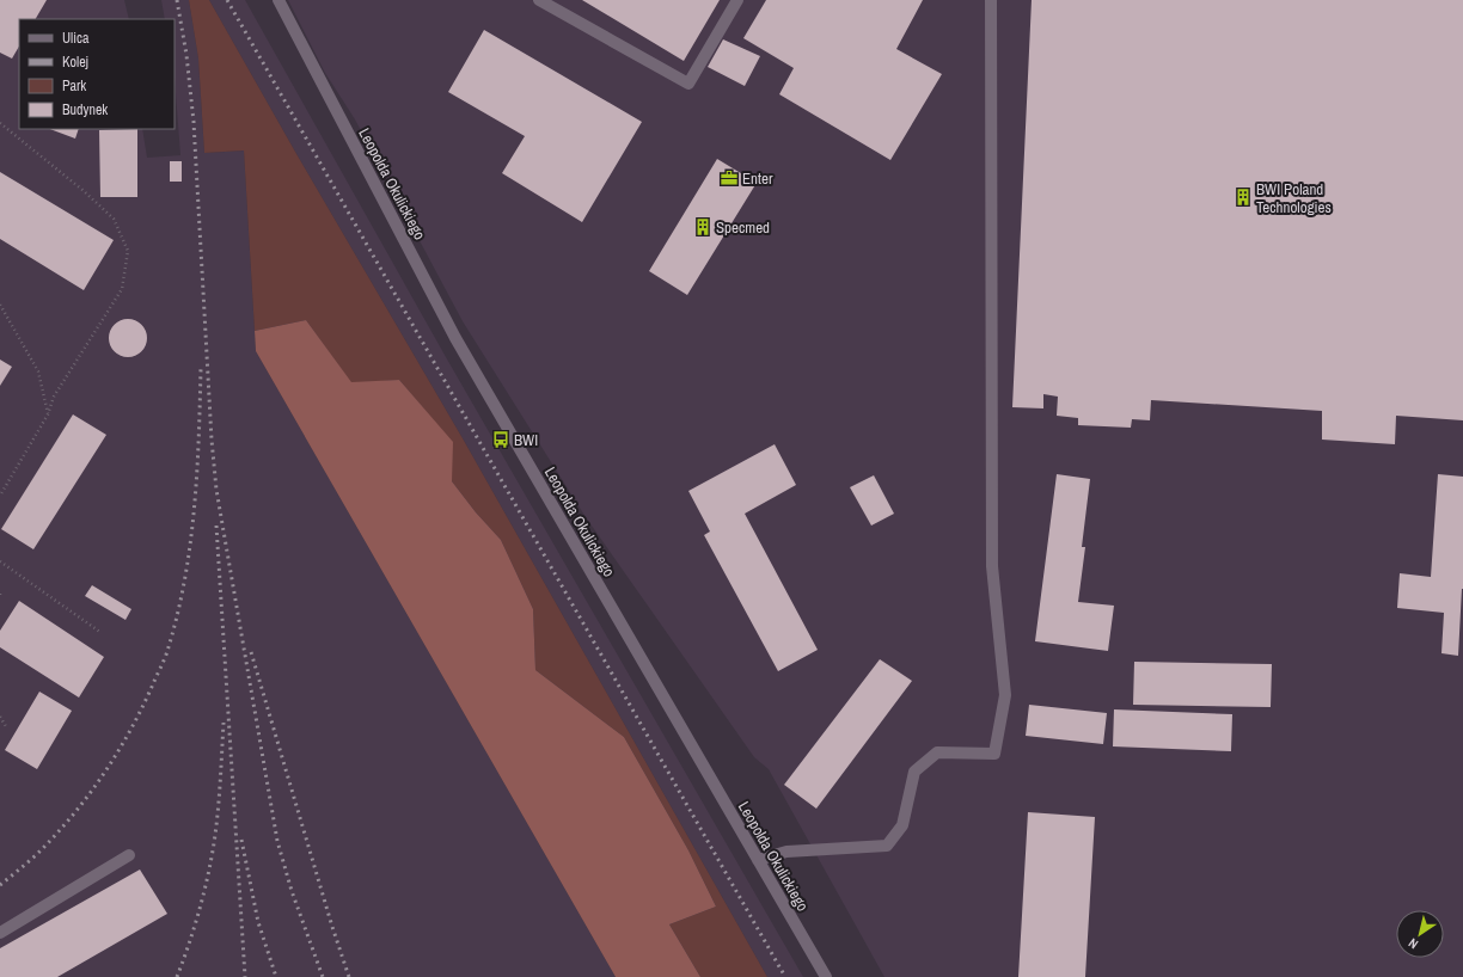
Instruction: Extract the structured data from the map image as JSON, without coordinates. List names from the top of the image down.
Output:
{
  "streets": {
    "street": ["Leopolda Okulickiego"]
  },
  "places": {
    "office": ["Enter"],
    "building": ["BWI Poland Technologies", "Specmed"],
    "bus stop": ["BWI"]
  },
  "legend": [
    "Ulica",
    "Kolej",
    "Park",
    "Budynek"
  ],
  "north": "bottom left"
}
